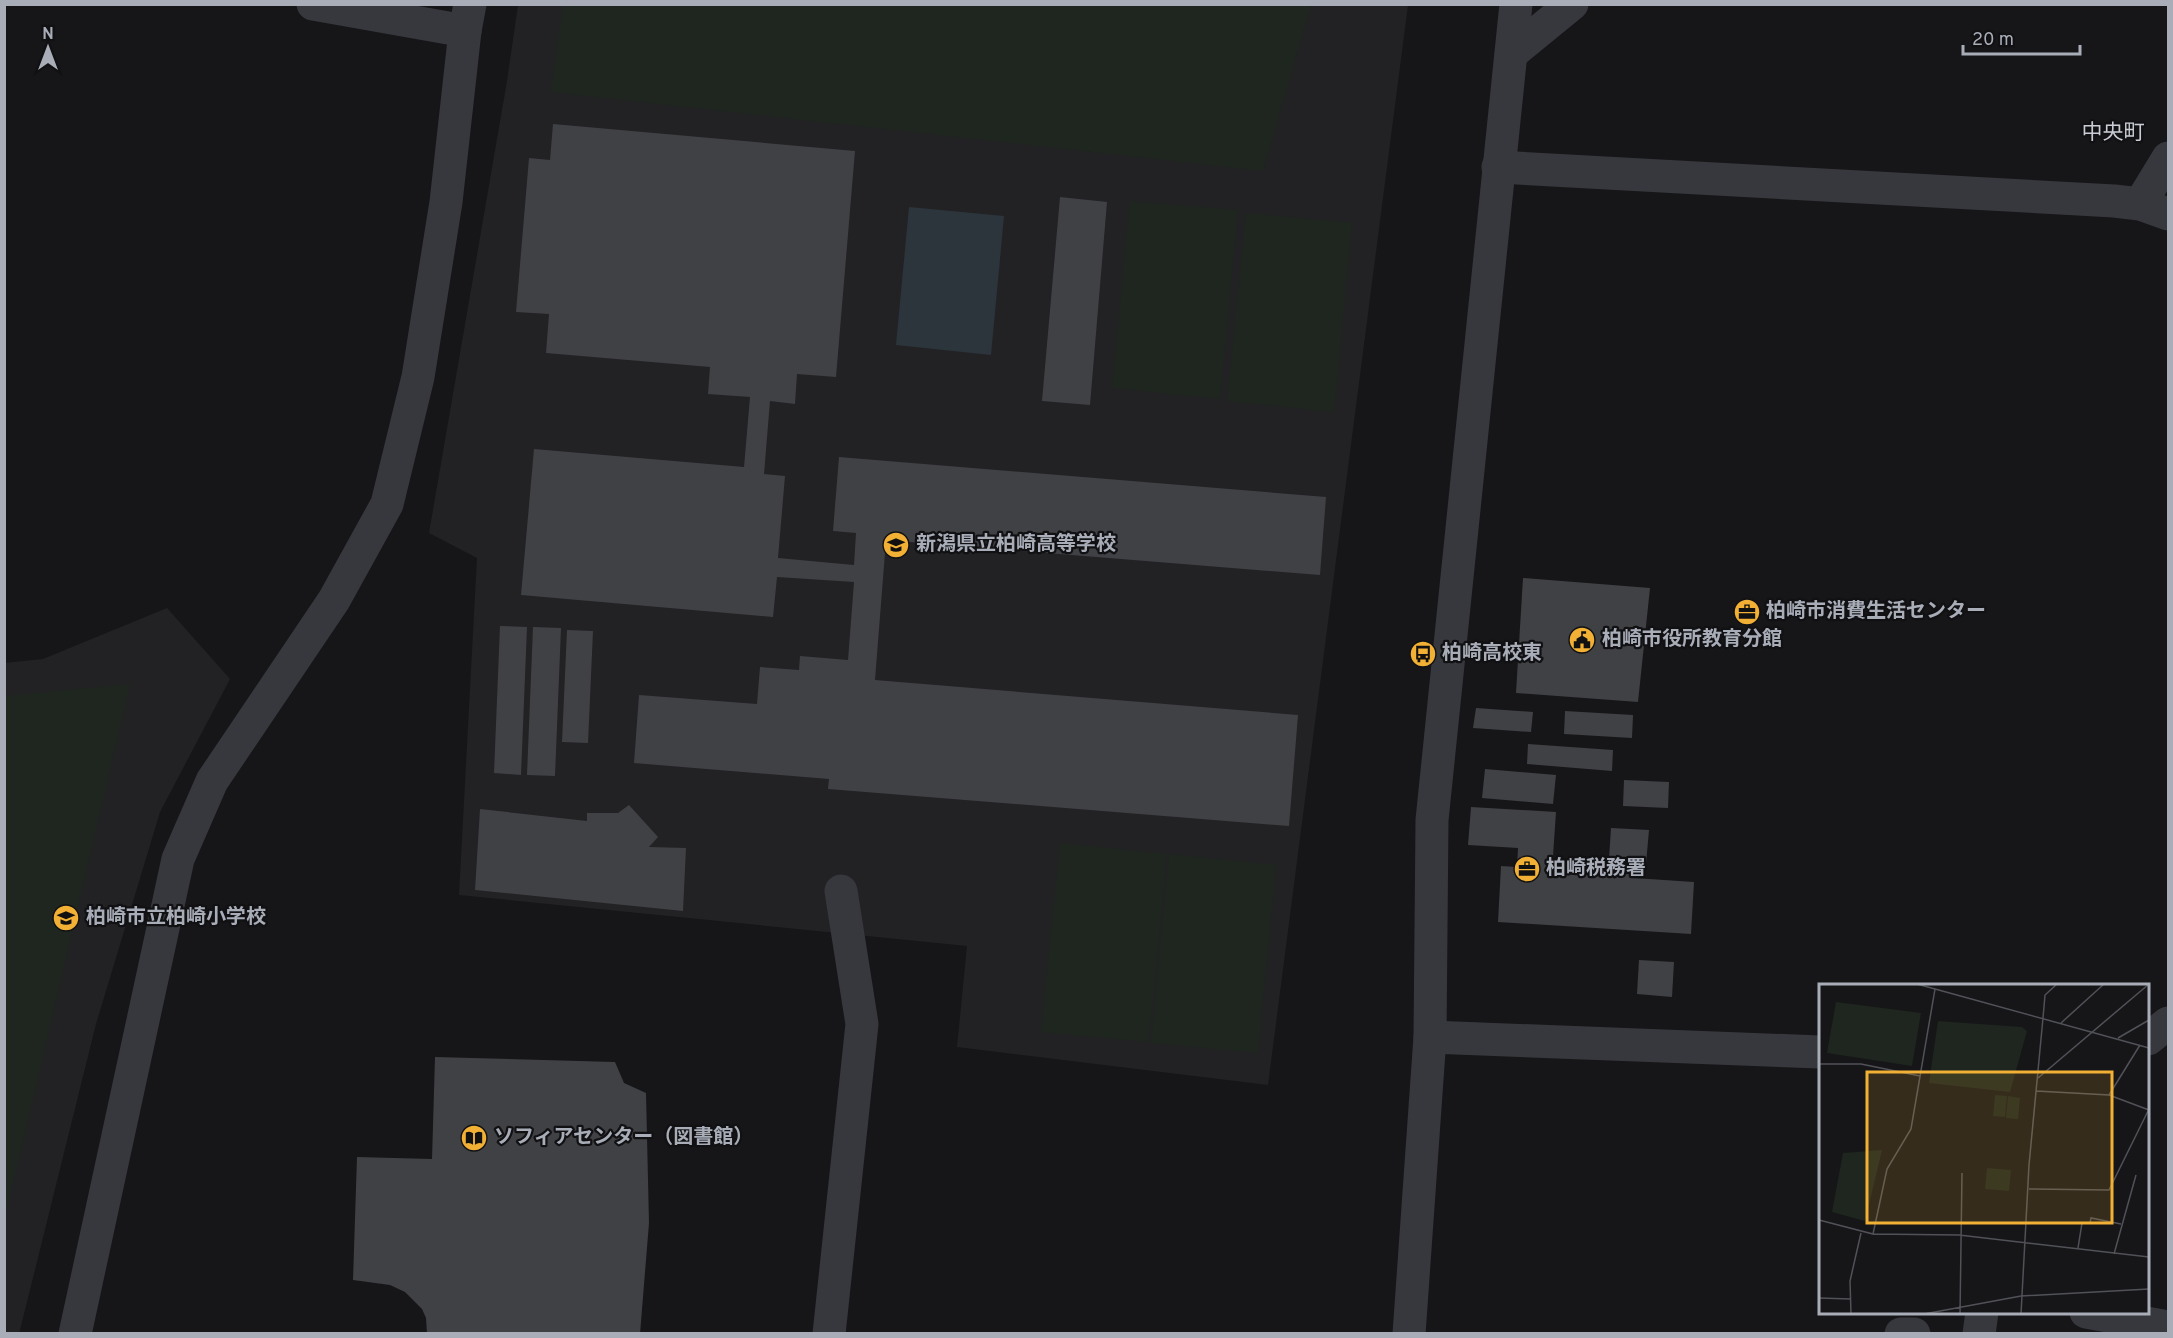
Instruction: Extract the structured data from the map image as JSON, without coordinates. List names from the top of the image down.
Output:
{
  "districts": ["中央町"],
  "places": {
    "school or university": ["新潟県立柏崎高等学校", "柏崎市立柏崎小学校"],
    "office": ["柏崎市消費生活センター", "柏崎税務署"],
    "public building": ["柏崎市役所教育分館"],
    "bus stop": ["柏崎高校東"],
    "library": ["ソフィアセンター（図書館）"]
  },
  "scale_bar": "20 m",
  "north": "top"
}
